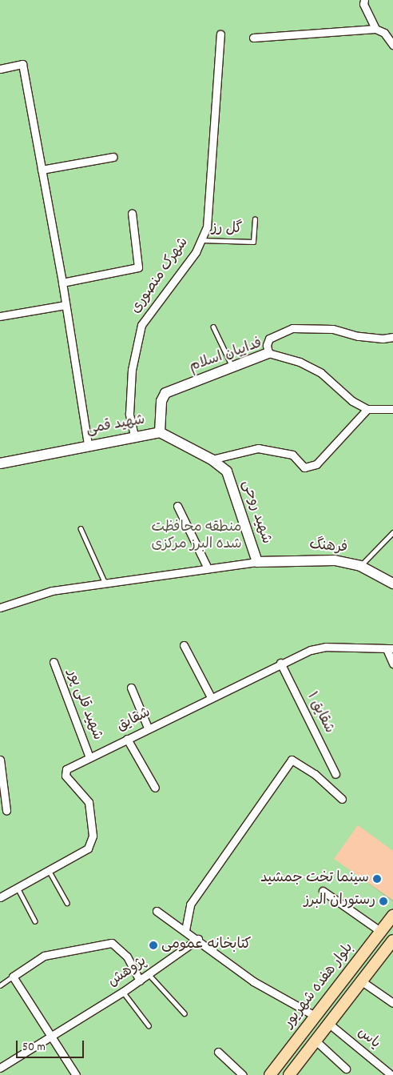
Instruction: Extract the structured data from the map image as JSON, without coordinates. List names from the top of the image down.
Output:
{
  "streets": {
    "main road": ["بلوار هفده شهریور"],
    "street": [
      "شهرک منصوری",
      "فداییان اسلام",
      "شهید قمی",
      "شهید روحی",
      "فرهنگ",
      "شهید قلی پور",
      "شقایق ۱",
      "شقایق",
      "پژوهش",
      "یاس"
    ],
    "lane": ["گل رز"]
  },
  "crossings": [
    ["گل رز", "شهرک منصوری"],
    ["شهرک منصوری", "شهید قمی"],
    ["فداییان اسلام", "شهید قمی"],
    ["شهید قمی", "شهید روحی"],
    ["شهید روحی", "فرهنگ"],
    ["شهید قلی پور", "شقایق"],
    ["شقایق ۱", "شقایق"]
  ],
  "parks": ["منطقه محافظت شده البرز مرکزی"],
  "places": ["سینما تخت جمشید", "رستوران البرز", "کتابخانه عمومی"],
  "scale_bar": "50 m"
}
